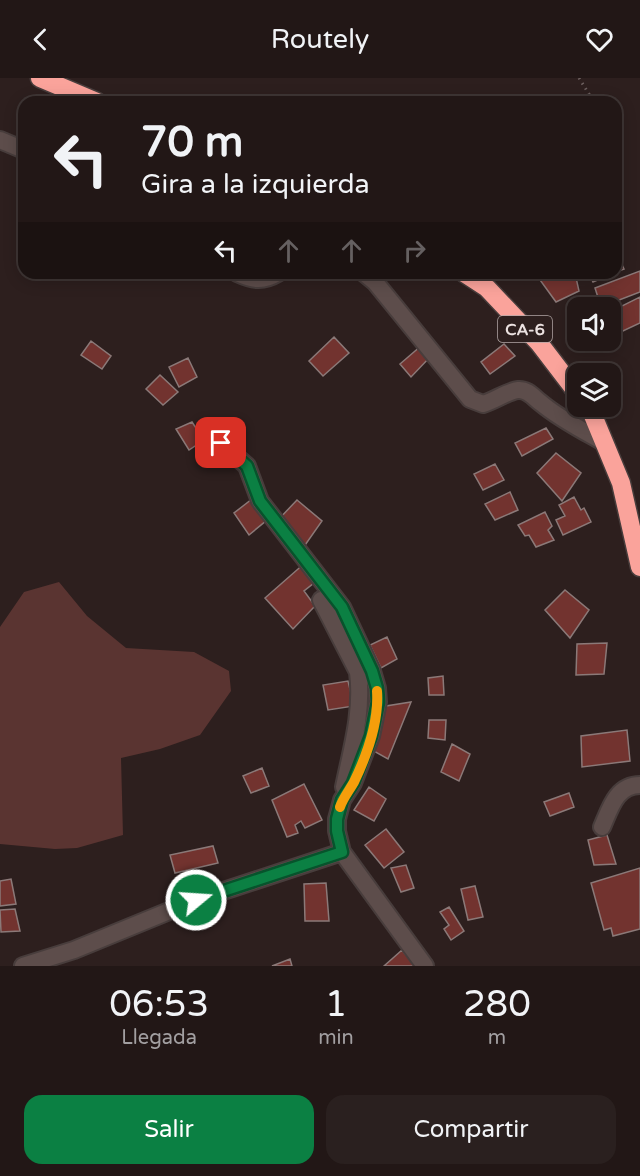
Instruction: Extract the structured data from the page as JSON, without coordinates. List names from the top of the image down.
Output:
{
  "streets": {
    "highway": ["CA-6"]
  },
  "page": {
    "header": "Routely",
    "turn": ["70 m", "Gira a la izquierda"],
    "eta": [
      "06:53",
      "Llegada",
      "1",
      "min",
      "280",
      "m"
    ],
    "buttons": ["Salir", "Compartir"]
  }
}
